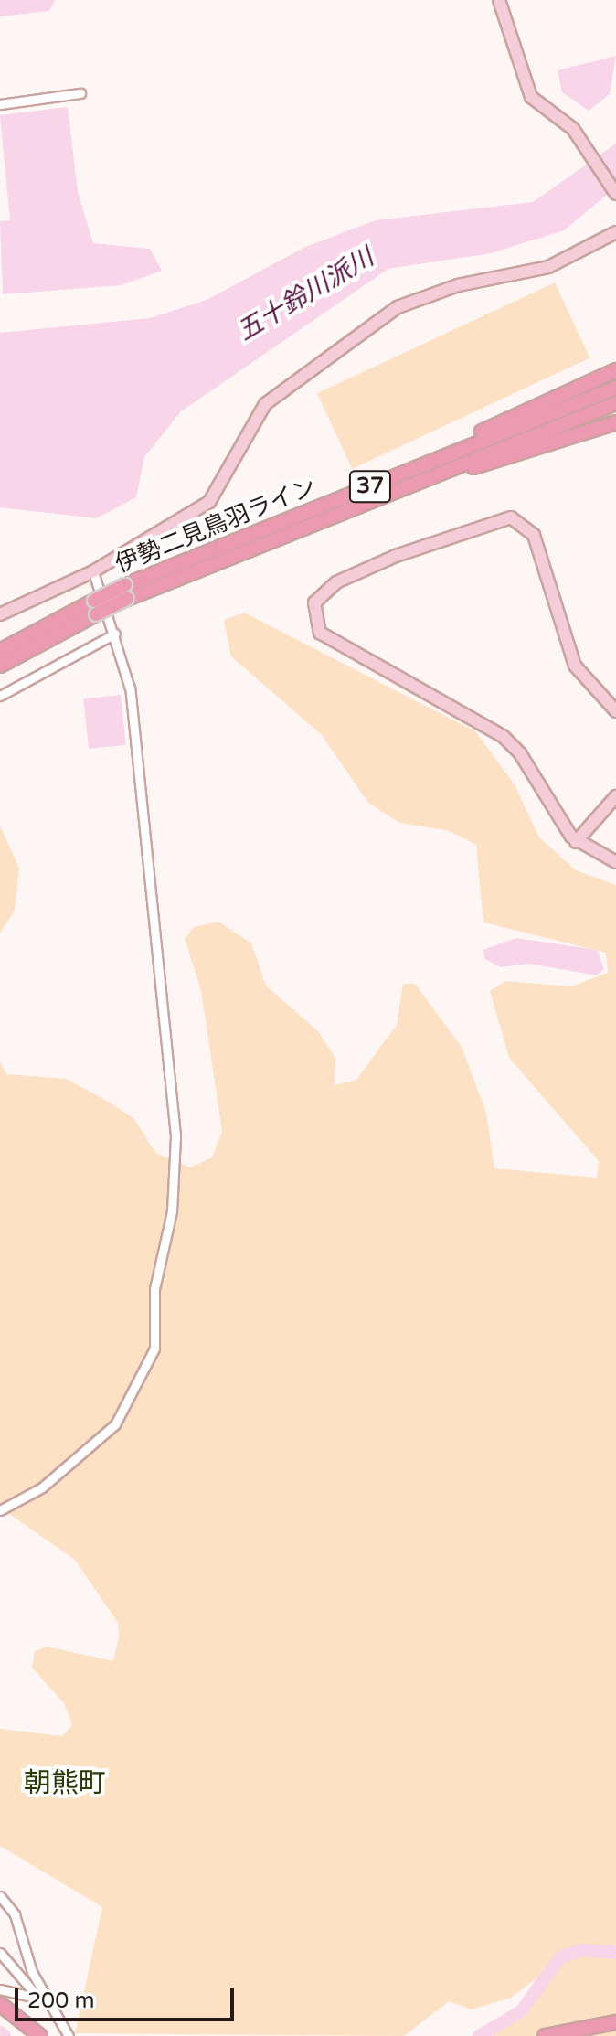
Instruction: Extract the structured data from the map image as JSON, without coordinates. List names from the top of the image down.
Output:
{
  "streets": {
    "main road": ["37", "伊勢二見鳥羽ライン"]
  },
  "districts": ["朝熊町"],
  "water": ["五十鈴川派川"],
  "scale_bar": "200 m"
}
